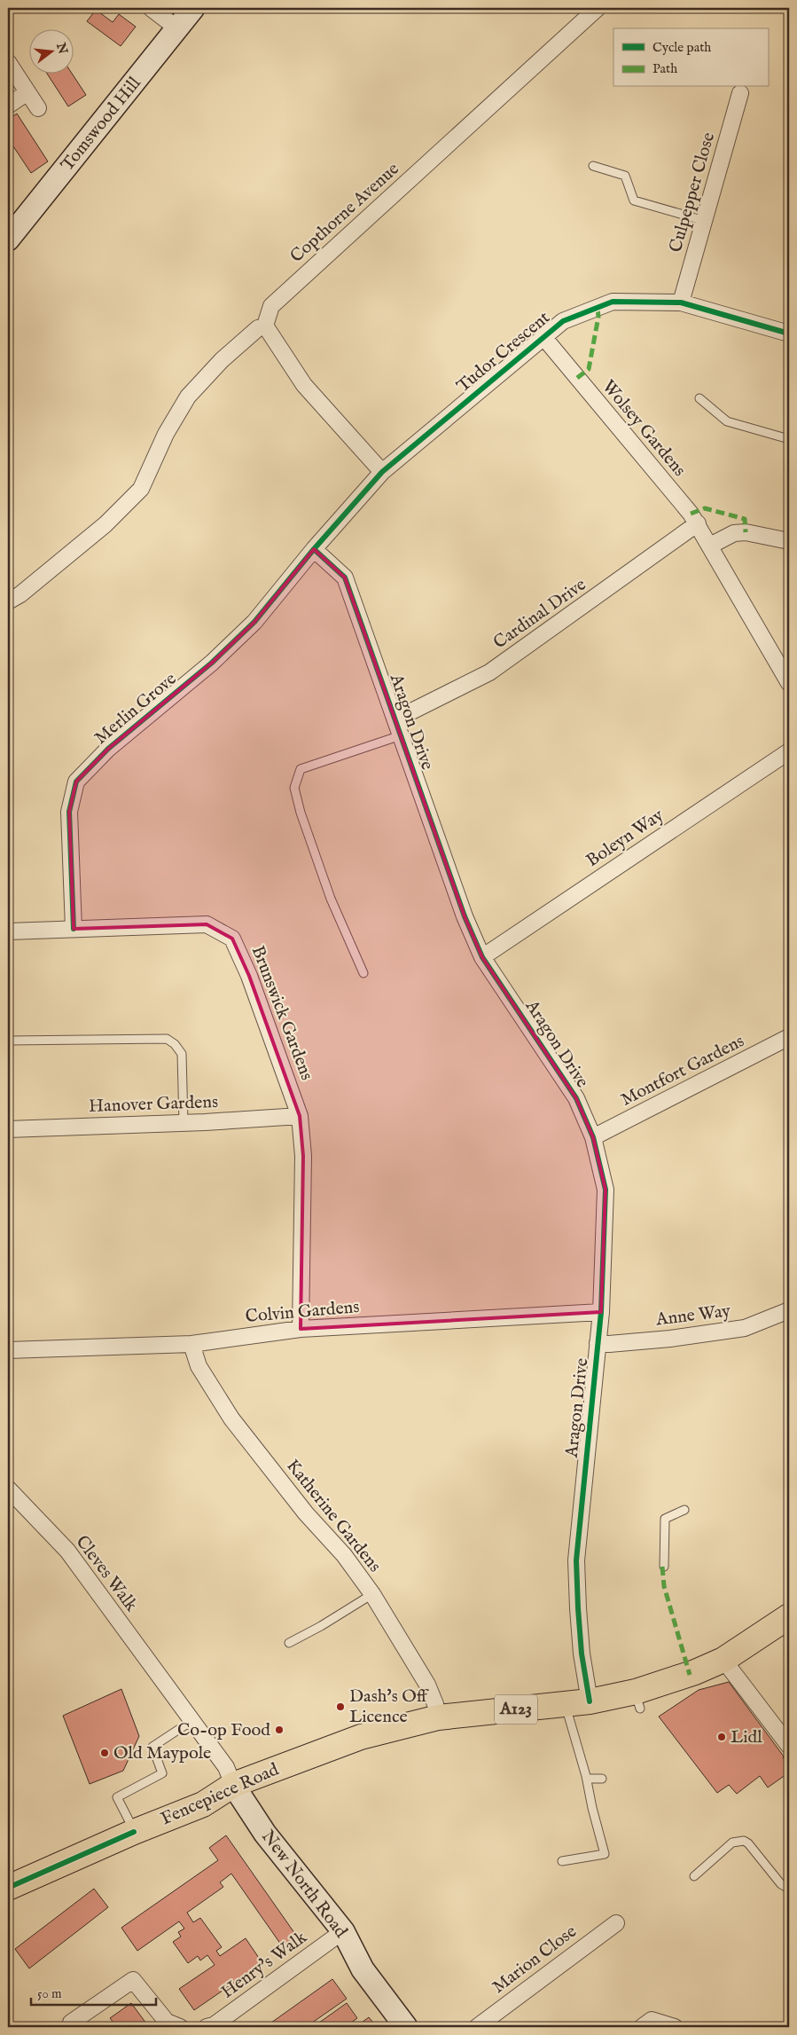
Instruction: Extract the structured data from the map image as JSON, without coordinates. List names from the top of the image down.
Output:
{
  "streets": {
    "main road": ["A123", "Fencepiece Road"],
    "street": [
      "Tomswood Hill",
      "Culpepper Close",
      "Copthorne Avenue",
      "Tudor Crescent",
      "Wolsey Gardens",
      "Cardinal Drive",
      "Merlin Grove",
      "Aragon Drive",
      "Boleyn Way",
      "Brunswick Gardens",
      "Montfort Gardens",
      "Hanover Gardens",
      "Colvin Gardens",
      "Anne Way",
      "Katherine Gardens",
      "Cleves Walk",
      "New North Road",
      "Marion Close",
      "Henry's Walk"
    ]
  },
  "crossings": [
    ["Culpepper Close", "Tudor Crescent"],
    ["Tudor Crescent", "Wolsey Gardens"],
    ["Tudor Crescent", "Merlin Grove"],
    ["Tudor Crescent", "Aragon Drive"],
    ["Wolsey Gardens", "Cardinal Drive"],
    ["Cardinal Drive", "Aragon Drive"],
    ["Merlin Grove", "Aragon Drive"],
    ["Merlin Grove", "Brunswick Gardens"],
    ["Aragon Drive", "Boleyn Way"],
    ["Aragon Drive", "Montfort Gardens"],
    ["Aragon Drive", "Colvin Gardens"],
    ["Aragon Drive", "Anne Way"],
    ["Aragon Drive", "Fencepiece Road"],
    ["Brunswick Gardens", "Hanover Gardens"],
    ["Brunswick Gardens", "Colvin Gardens"],
    ["Colvin Gardens", "Katherine Gardens"],
    ["Katherine Gardens", "Fencepiece Road"],
    ["Cleves Walk", "Fencepiece Road"],
    ["Cleves Walk", "New North Road"],
    ["Fencepiece Road", "New North Road"],
    ["New North Road", "Henry's Walk"]
  ],
  "places": [
    "Dash's Off Licence",
    "Co-op Food",
    "Lidl",
    "Old Maypole"
  ],
  "legend": ["Cycle path", "Path"],
  "scale_bar": "50 m",
  "north": "right"
}
